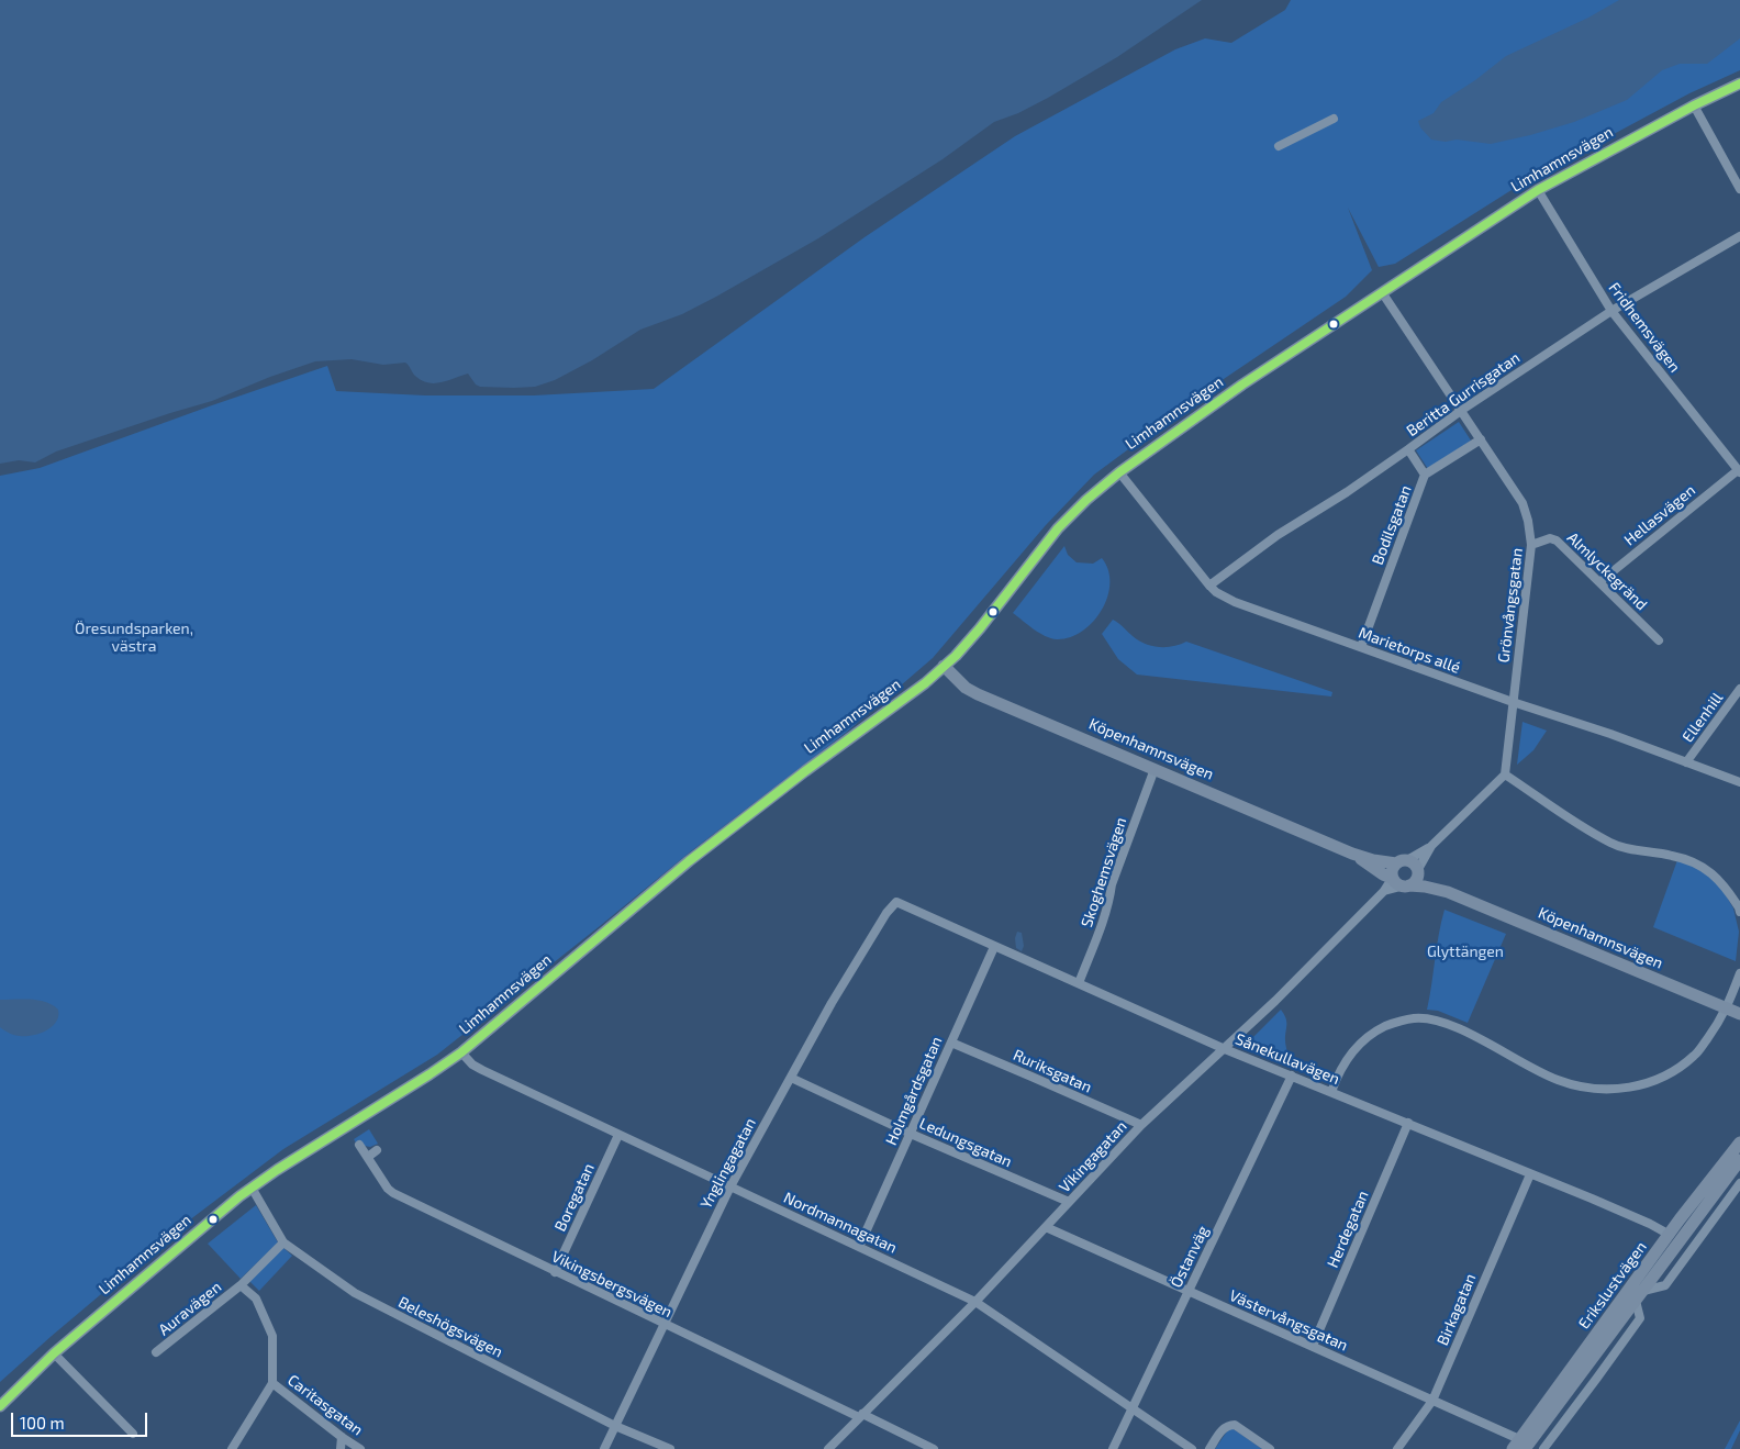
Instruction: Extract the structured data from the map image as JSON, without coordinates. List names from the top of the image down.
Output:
{
  "streets": {
    "main road": ["Limhamnsvägen", "Köpenhamnsvägen", "Erikslustvägen"],
    "street": [
      "Fridhemsvägen",
      "Beritta Gurrisgatan",
      "Hellasvägen",
      "Bodilsgatan",
      "Almlyckegränd",
      "Grönvångsgatan",
      "Marietorps allé",
      "Ellenhill",
      "Skoghemsvägen",
      "Sånekullavägen",
      "Ruriksgatan",
      "Holmgårdsgatan",
      "Ledungsgatan",
      "Vikingagatan",
      "Ynglingagatan",
      "Boregatan",
      "Nordmannagatan",
      "Herdegatan",
      "Östanväg",
      "Vikingsbergsvägen",
      "Auravägen",
      "Birkagatan",
      "Västervångsgatan",
      "Beleshögsvägen",
      "Caritasgatan"
    ]
  },
  "crossings": [
    ["Limhamnsvägen", "Fridhemsvägen"],
    ["Limhamnsvägen", "Grönvångsgatan"],
    ["Limhamnsvägen", "Marietorps allé"],
    ["Limhamnsvägen", "Köpenhamnsvägen"],
    ["Limhamnsvägen", "Nordmannagatan"],
    ["Limhamnsvägen", "Beleshögsvägen"],
    ["Fridhemsvägen", "Beritta Gurrisgatan"],
    ["Fridhemsvägen", "Hellasvägen"],
    ["Beritta Gurrisgatan", "Grönvångsgatan"],
    ["Beritta Gurrisgatan", "Marietorps allé"],
    ["Hellasvägen", "Almlyckegränd"],
    ["Bodilsgatan", "Grönvångsgatan"],
    ["Bodilsgatan", "Marietorps allé"],
    ["Almlyckegränd", "Grönvångsgatan"],
    ["Grönvångsgatan", "Marietorps allé"],
    ["Marietorps allé", "Ellenhill"],
    ["Köpenhamnsvägen", "Skoghemsvägen"],
    ["Köpenhamnsvägen", "Vikingagatan"],
    ["Skoghemsvägen", "Sånekullavägen"],
    ["Sånekullavägen", "Holmgårdsgatan"],
    ["Sånekullavägen", "Vikingagatan"],
    ["Sånekullavägen", "Ynglingagatan"],
    ["Sånekullavägen", "Herdegatan"],
    ["Sånekullavägen", "Östanväg"],
    ["Sånekullavägen", "Erikslustvägen"],
    ["Sånekullavägen", "Birkagatan"],
    ["Ruriksgatan", "Holmgårdsgatan"],
    ["Ruriksgatan", "Vikingagatan"],
    ["Holmgårdsgatan", "Ledungsgatan"],
    ["Holmgårdsgatan", "Nordmannagatan"],
    ["Ledungsgatan", "Vikingagatan"],
    ["Ledungsgatan", "Ynglingagatan"],
    ["Vikingagatan", "Nordmannagatan"],
    ["Vikingagatan", "Vikingsbergsvägen"],
    ["Vikingagatan", "Västervångsgatan"],
    ["Ynglingagatan", "Nordmannagatan"],
    ["Ynglingagatan", "Vikingsbergsvägen"],
    ["Ynglingagatan", "Beleshögsvägen"],
    ["Boregatan", "Nordmannagatan"],
    ["Boregatan", "Vikingsbergsvägen"],
    ["Nordmannagatan", "Östanväg"],
    ["Herdegatan", "Västervångsgatan"],
    ["Östanväg", "Västervångsgatan"],
    ["Erikslustvägen", "Västervångsgatan"],
    ["Auravägen", "Beleshögsvägen"],
    ["Birkagatan", "Västervångsgatan"]
  ],
  "parks": ["Öresundsparken, västra", "Glyttängen"],
  "scale_bar": "100 m"
}
